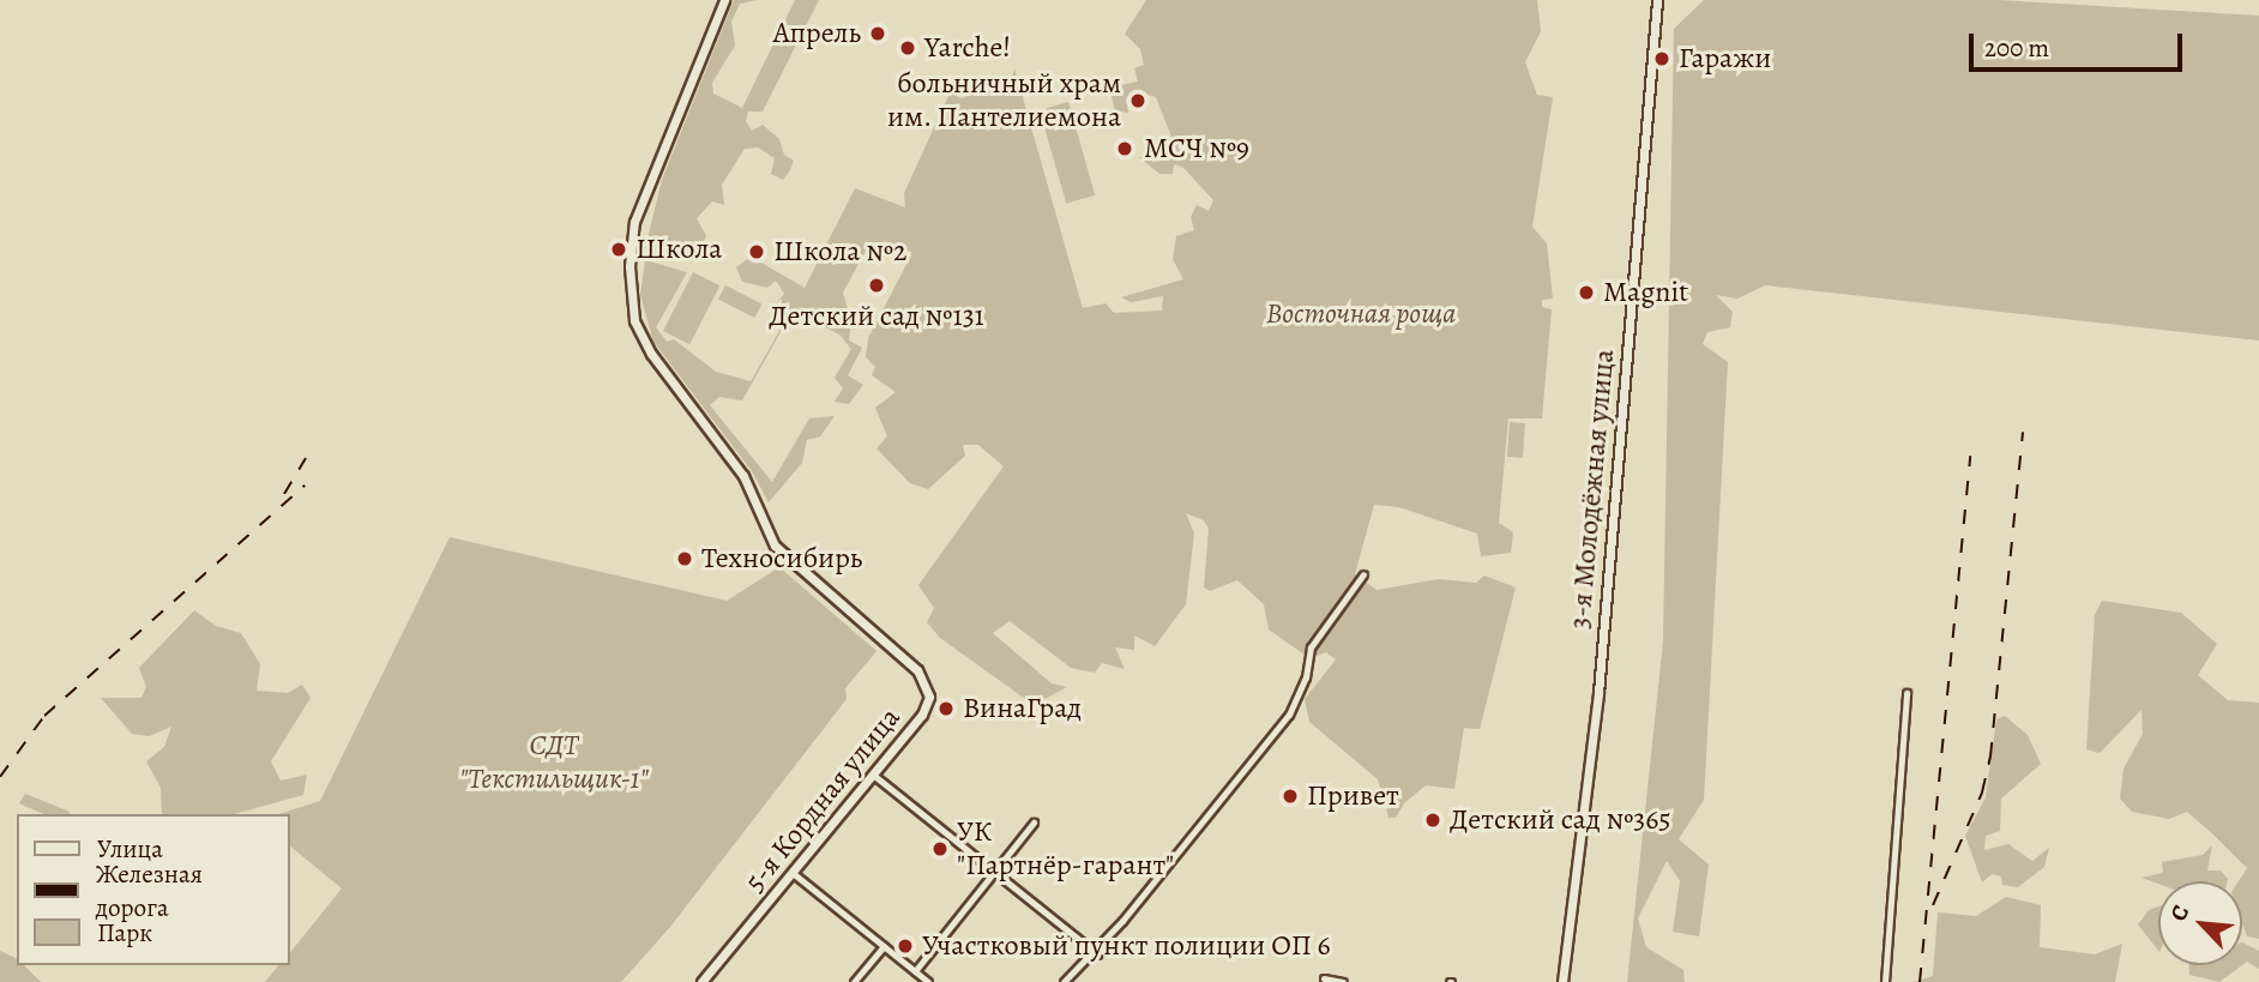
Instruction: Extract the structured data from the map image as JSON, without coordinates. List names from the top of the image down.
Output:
{
  "streets": {
    "main road": ["3-я Молодёжная улица", "5-я Кордная улица"]
  },
  "parks": ["Восточная роща", "СДТ \"Текстильщик-1\""],
  "places": [
    "Апрель",
    "Yarche!",
    "Гаражи",
    "больничный храм им. Пантелиемона",
    "МСЧ №9",
    "Школа",
    "Школа №2",
    "Детский сад №131",
    "Magnit",
    "Техносибирь",
    "ВинаГрад",
    "Привет",
    "Детский сад №365",
    "УК \"Партнёр-гарант\"",
    "Участковый пункт полиции ОП 6"
  ],
  "legend": ["Улица", "Железная дорога", "Парк"],
  "scale_bar": "200 m",
  "north": "top left"
}
